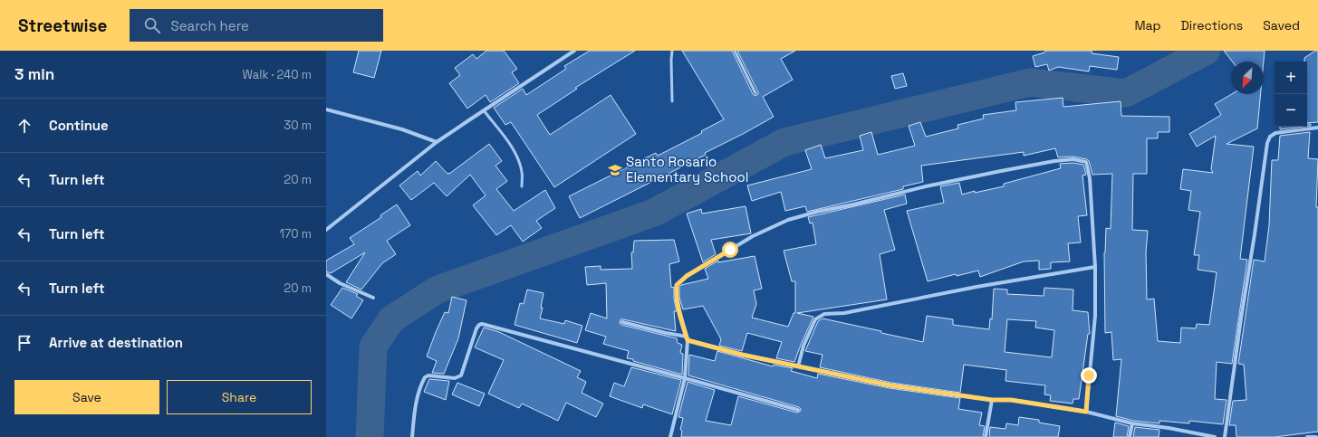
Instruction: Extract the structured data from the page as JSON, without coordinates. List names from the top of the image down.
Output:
{
  "places": {
    "school or university": ["Santo Rosario Elementary School"]
  },
  "north": "bottom left",
  "page": {
    "header": "Streetwise",
    "search": "Search here",
    "nav": ["Map", "Directions", "Saved"],
    "heading": ["3 min", "Walk · 240 m"],
    "map_buttons": ["+", "−"],
    "list": [
      ["Continue", "30 m"],
      ["Turn left", "20 m"],
      ["Turn left", "170 m"],
      ["Turn left", "20 m"],
      "Arrive at destination"
    ],
    "buttons": ["Save", "Share"]
  }
}
